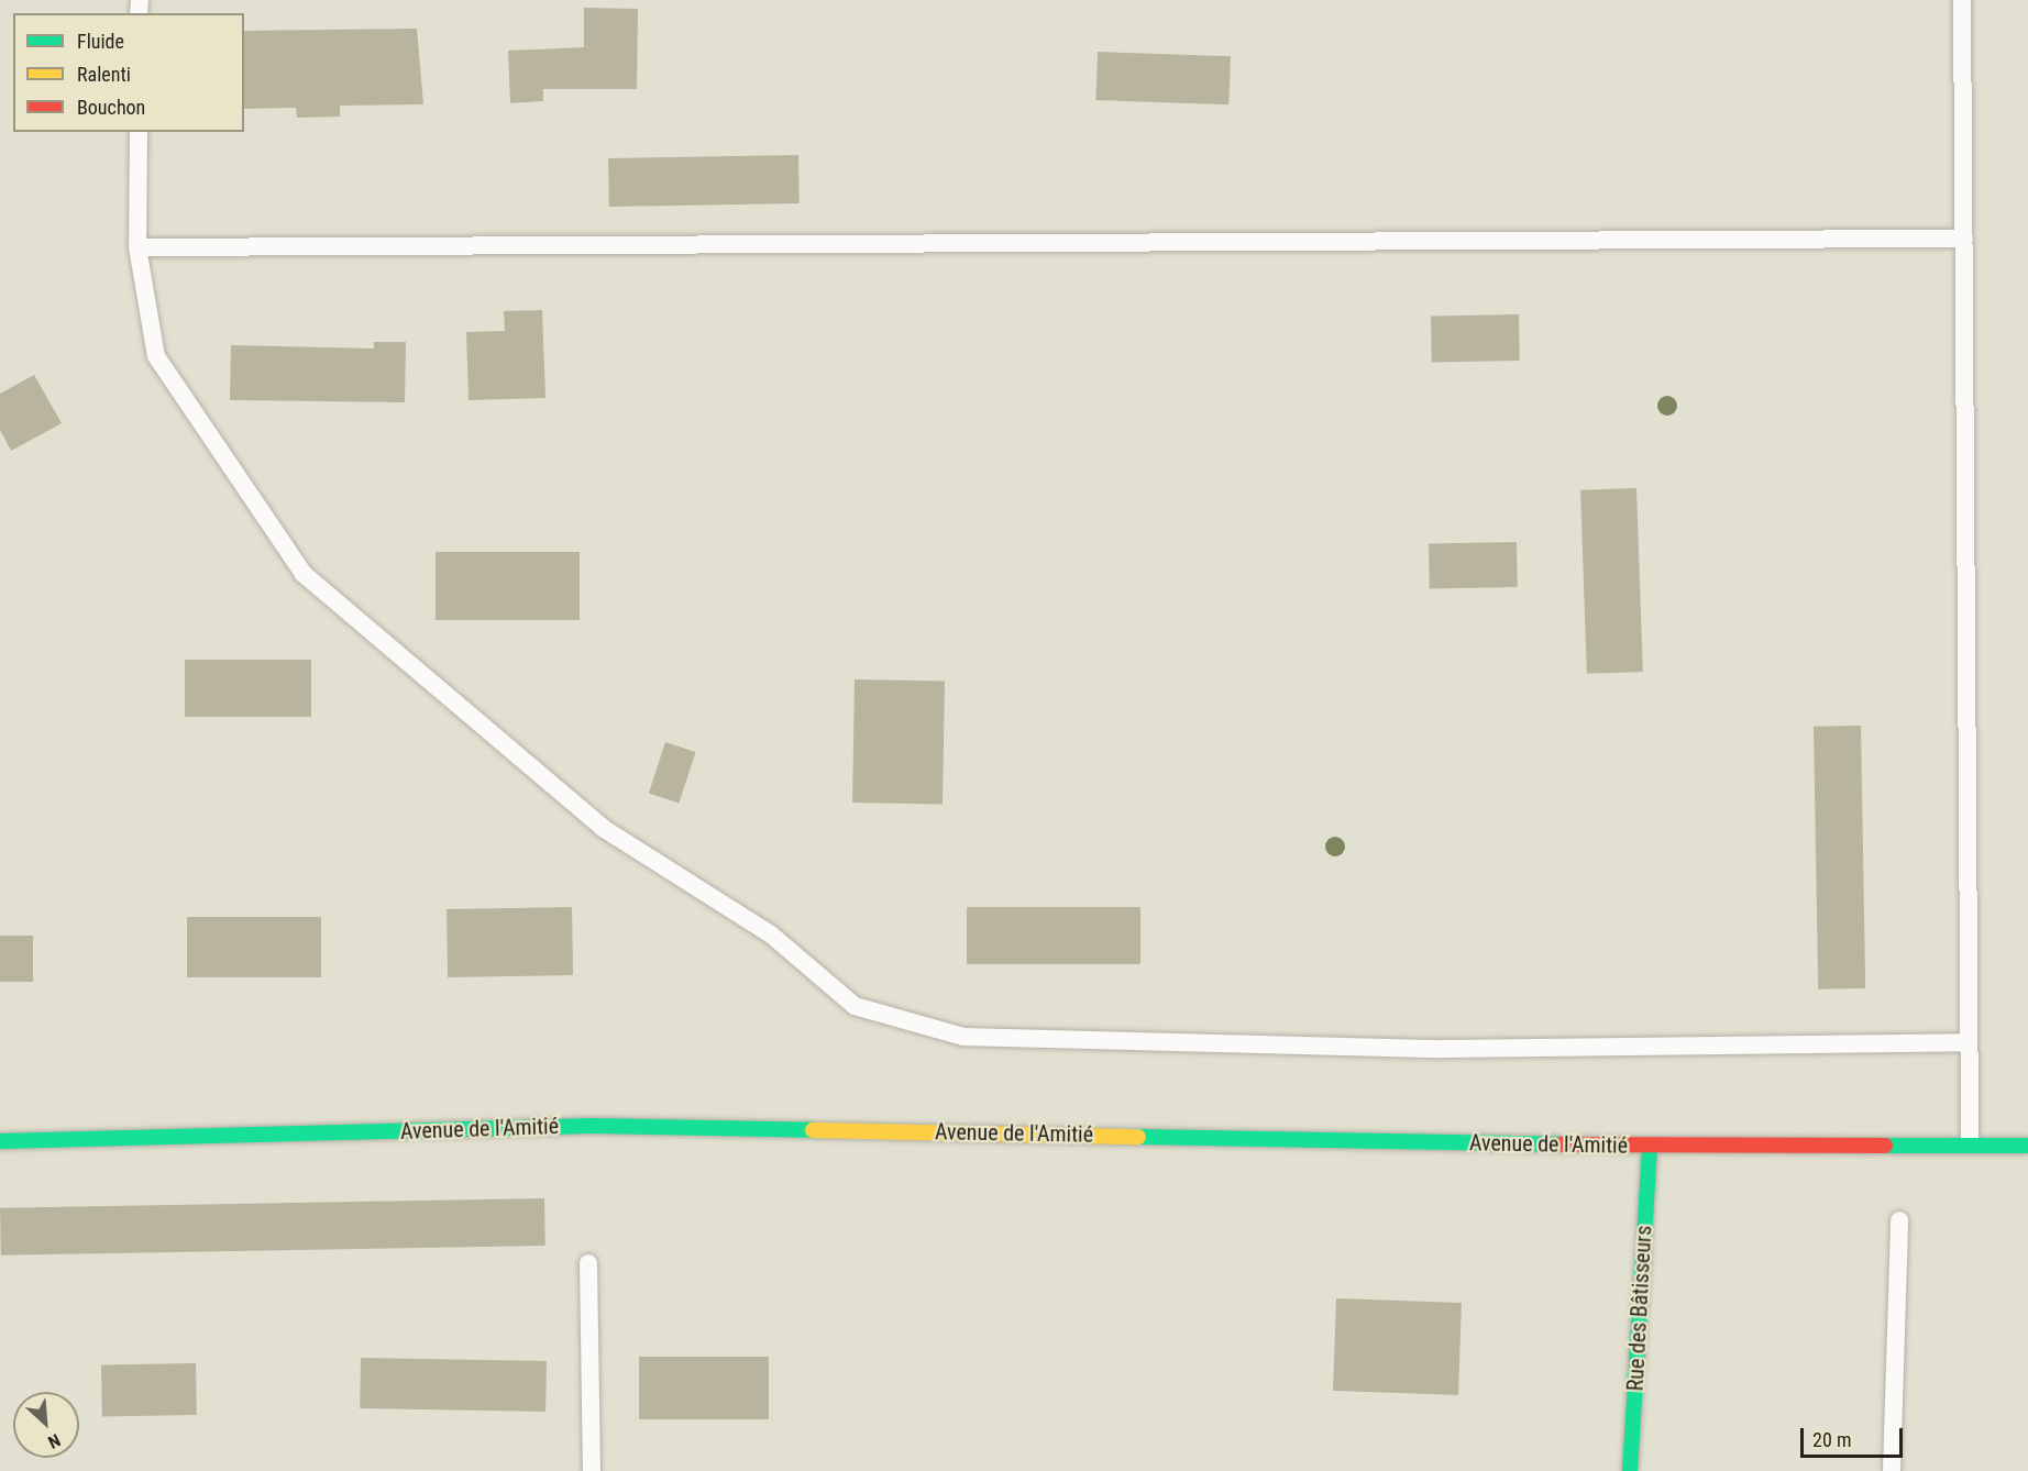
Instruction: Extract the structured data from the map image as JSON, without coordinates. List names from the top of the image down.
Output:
{
  "streets": {
    "main road": ["Avenue de l'Amitié", "Rue des Bâtisseurs"]
  },
  "crossings": [
    ["Avenue de l'Amitié", "Rue des Bâtisseurs"]
  ],
  "legend": ["Fluide", "Ralenti", "Bouchon"],
  "scale_bar": "20 m",
  "north": "bottom right"
}
